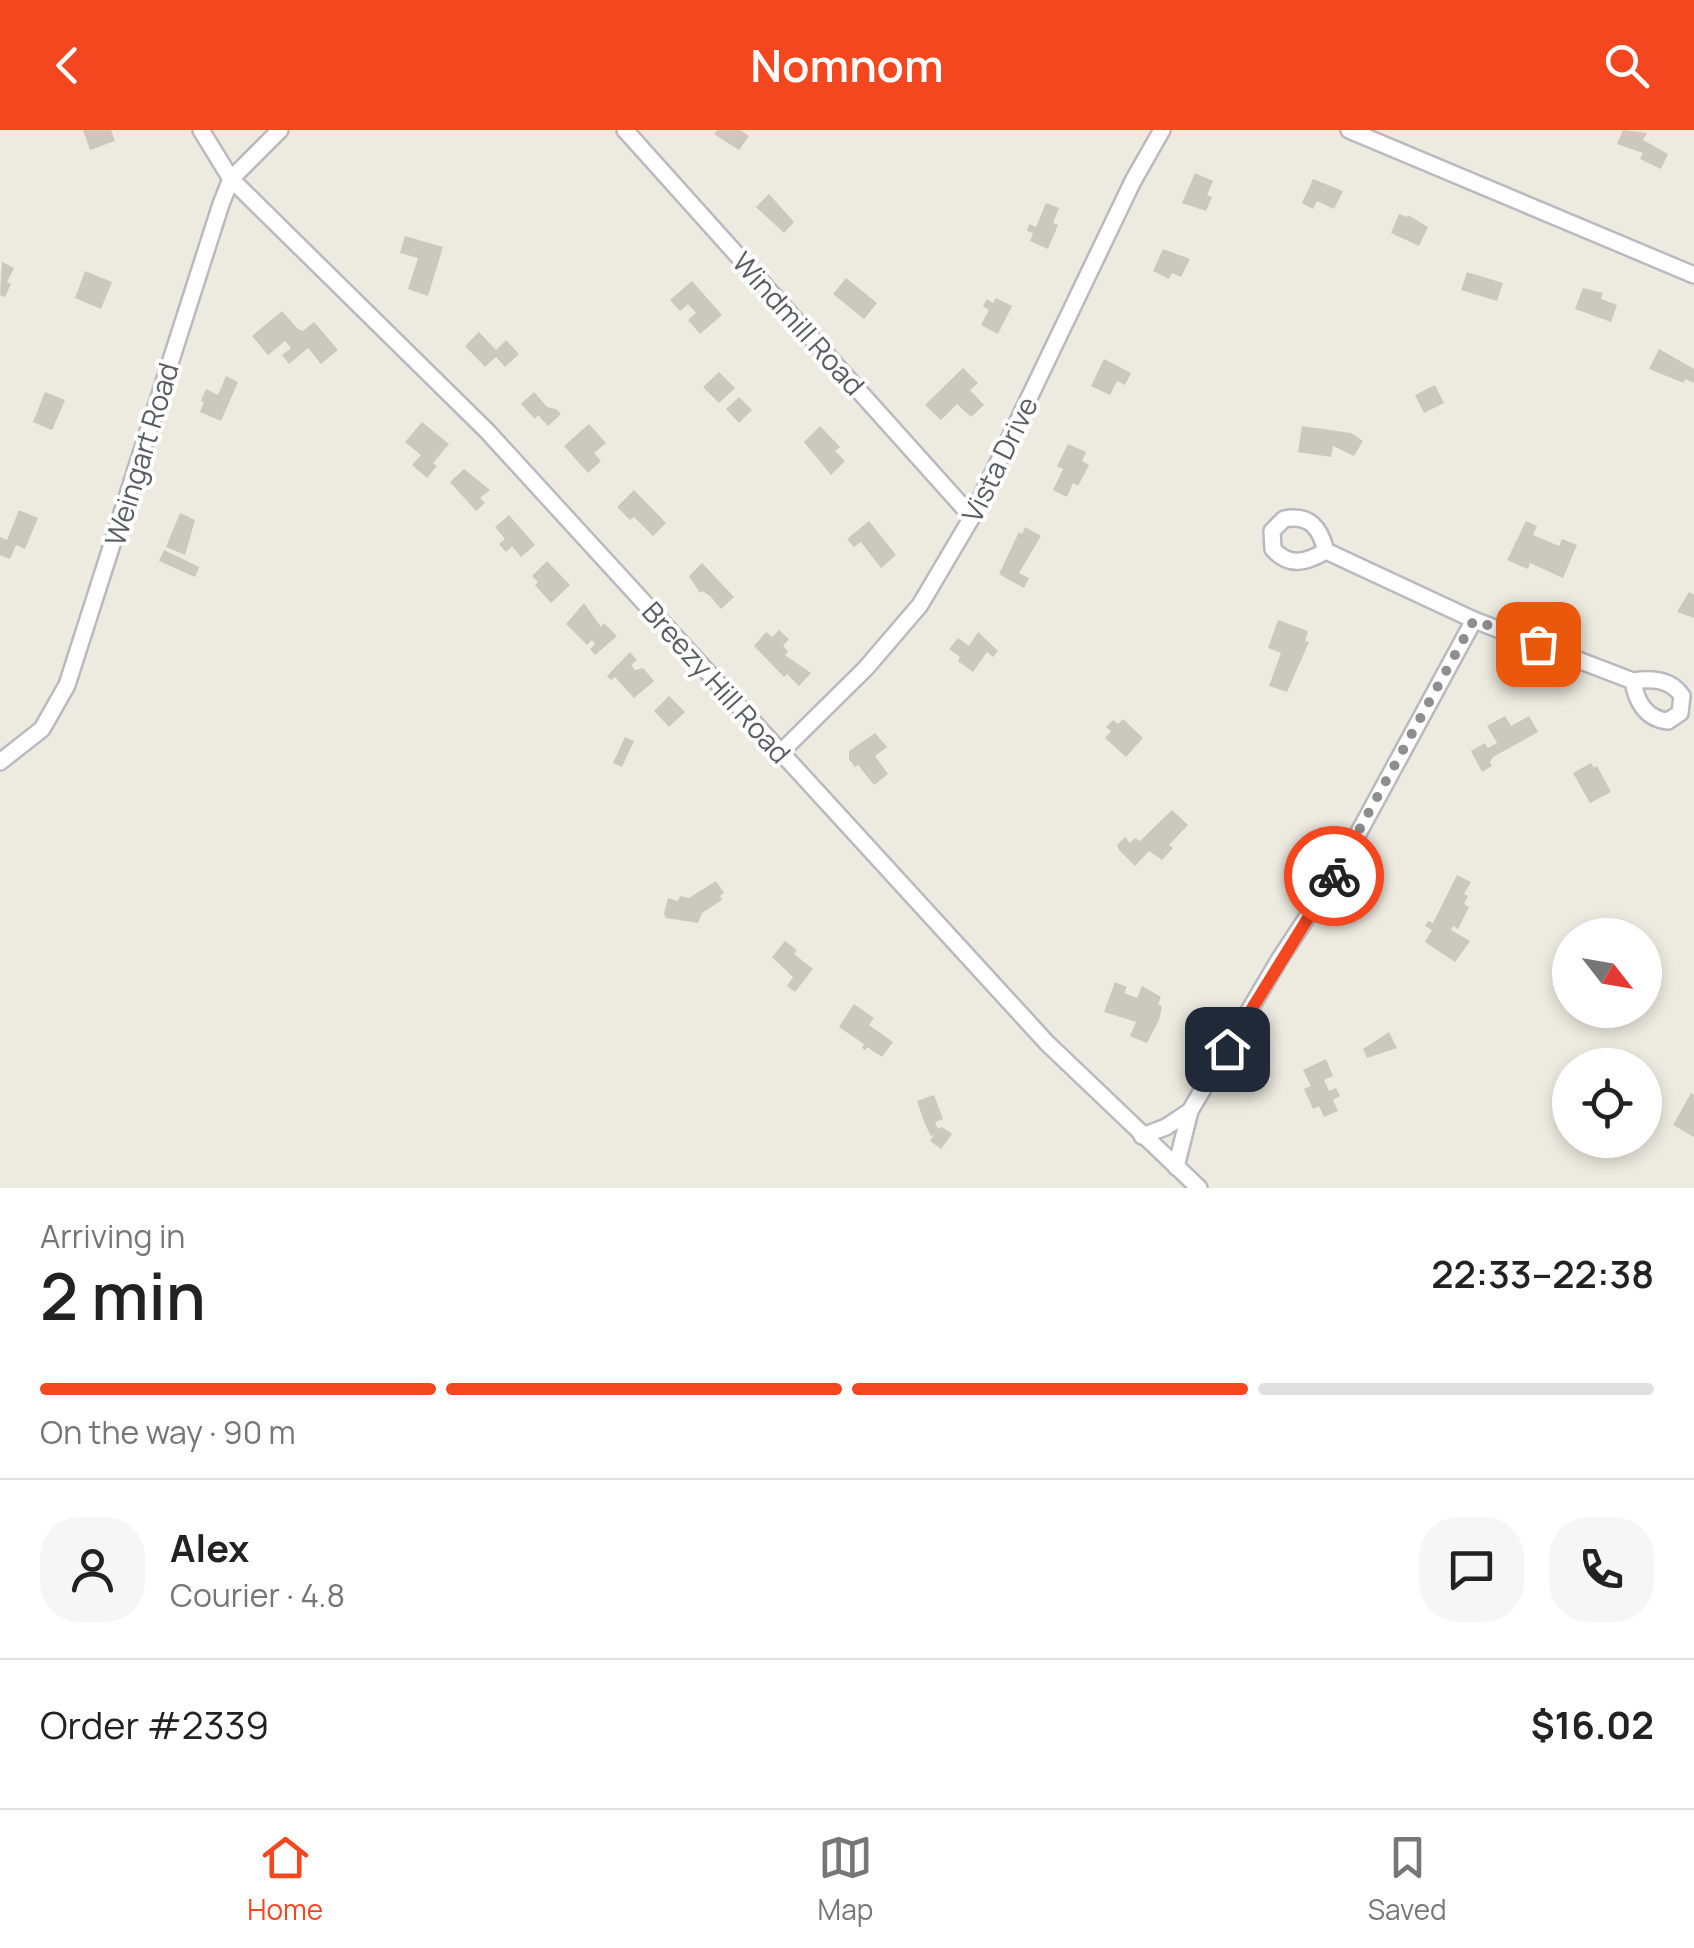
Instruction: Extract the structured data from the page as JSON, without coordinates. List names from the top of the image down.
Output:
{
  "streets": {
    "street": [
      "Windmill Road",
      "Weingart Road",
      "Vista Drive",
      "Breezy Hill Road"
    ]
  },
  "crossings": [
    ["Windmill Road", "Vista Drive"],
    ["Weingart Road", "Breezy Hill Road"],
    ["Vista Drive", "Breezy Hill Road"]
  ],
  "north": "bottom right",
  "page": {
    "header": "Nomnom",
    "heading": ["2 min", "Arriving in", "22:33–22:38"],
    "panel": [
      "Alex",
      "Courier · 4.8",
      "Order #2339",
      "$16.02"
    ],
    "bar": "On the way · 90 m",
    "tabs": ["Home", "Map", "Saved"]
  }
}
